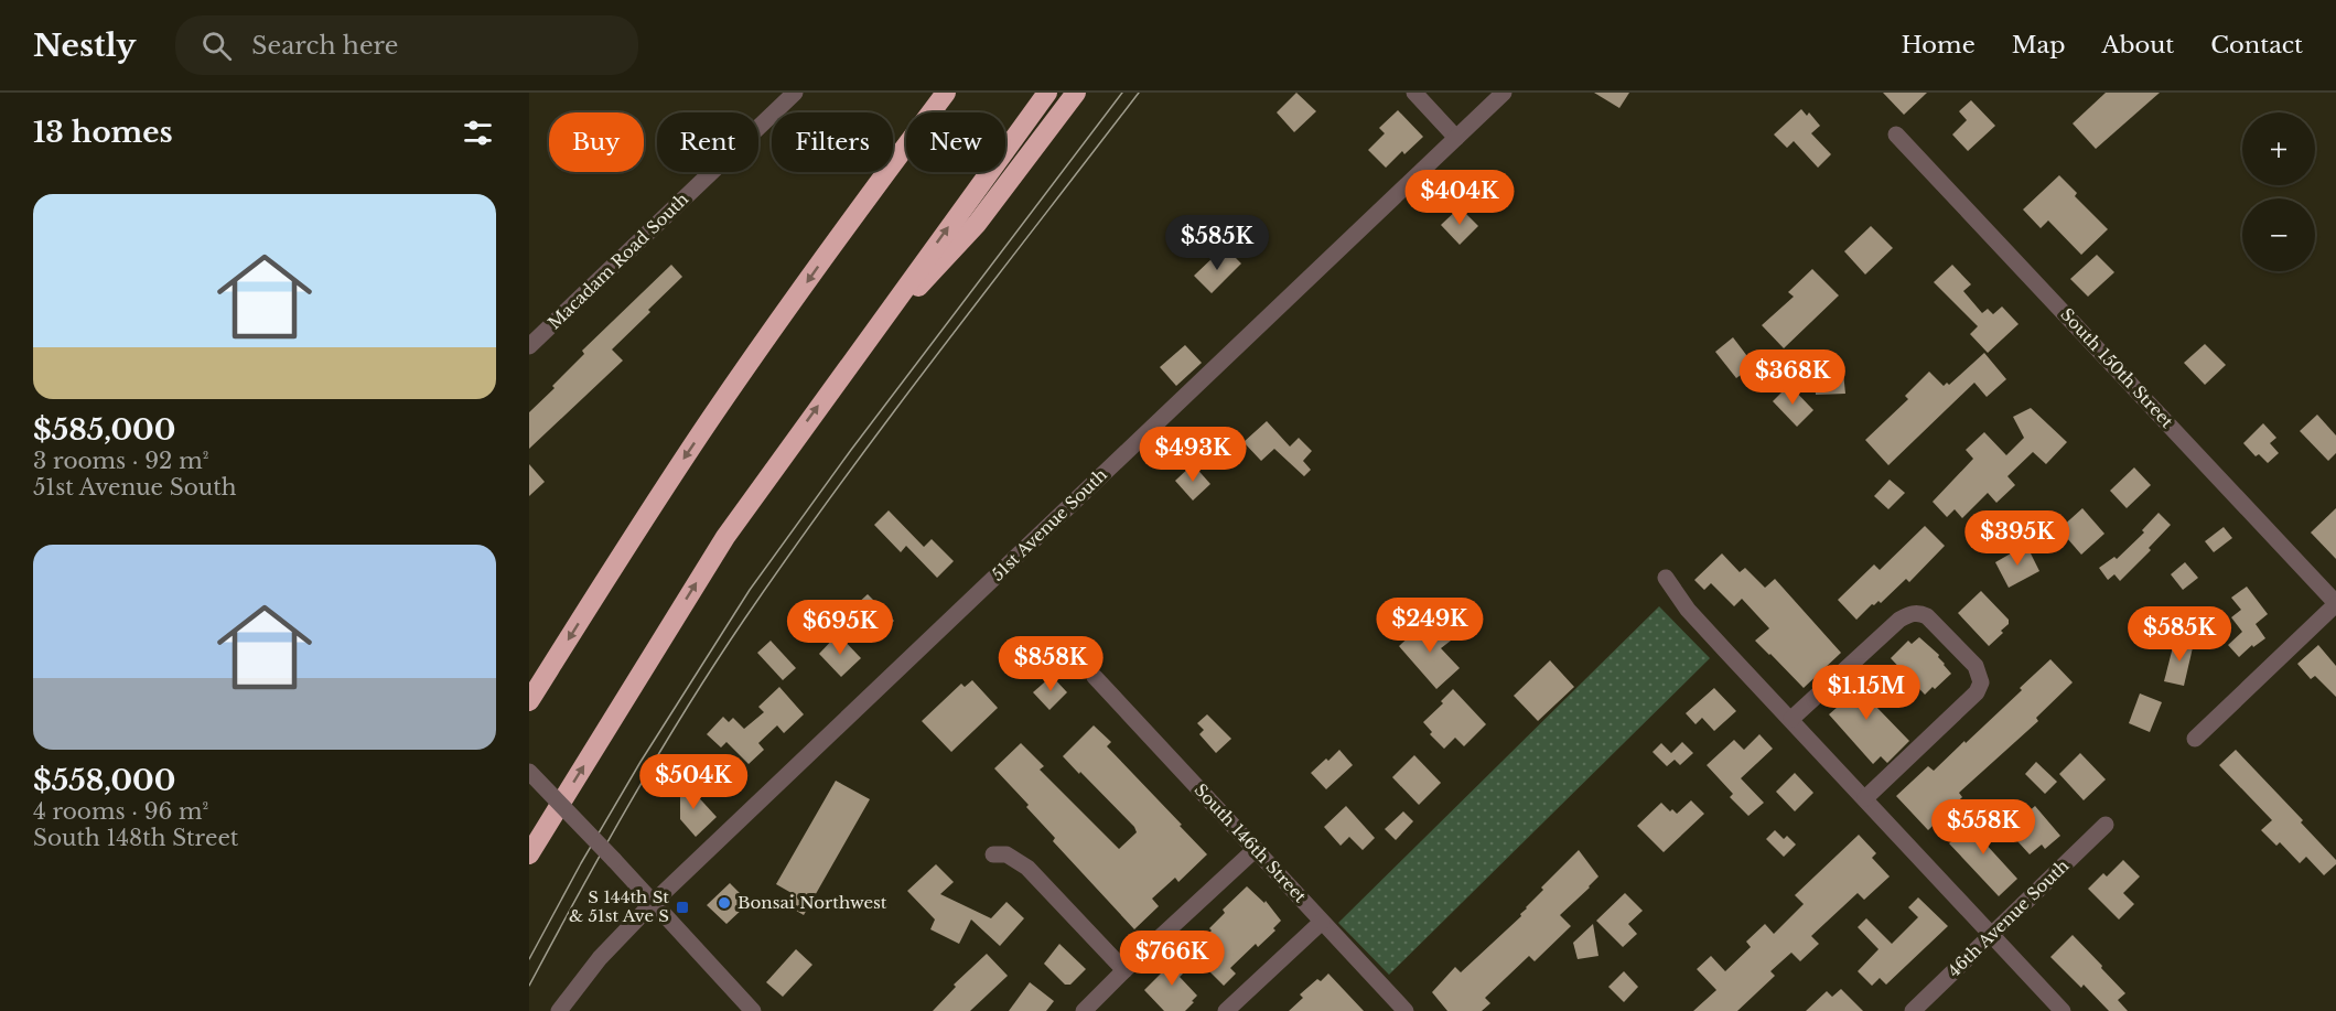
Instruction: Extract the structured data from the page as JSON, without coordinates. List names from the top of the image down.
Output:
{
  "streets": {
    "street": [
      "Macadam Road South",
      "South 150th Street",
      "51st Avenue South",
      "South 146th Street",
      "46th Avenue South"
    ]
  },
  "places": {
    "other": ["Bonsai Northwest"],
    "transit": ["S 144th St & 51st Ave S"]
  },
  "page": {
    "header": "Nestly",
    "search": "Search here",
    "nav": [
      "Home",
      "Map",
      "About",
      "Contact"
    ],
    "heading": "13 homes",
    "map_buttons": ["+", "−"],
    "chip": [
      "Buy",
      "Rent",
      "Filters",
      "New"
    ],
    "price": [
      "$404K",
      "$585K",
      "$368K",
      "$493K",
      "$395K",
      "$249K",
      "$695K",
      "$585K",
      "$858K",
      "$1.15M",
      "$504K",
      "$558K",
      "$766K"
    ],
    "list": [
      {
        "name": "$585,000",
        "note": "3 rooms · 92 m² · 51st Avenue South"
      },
      {
        "name": "$558,000",
        "note": "4 rooms · 96 m² · South 148th Street"
      }
    ]
  }
}
